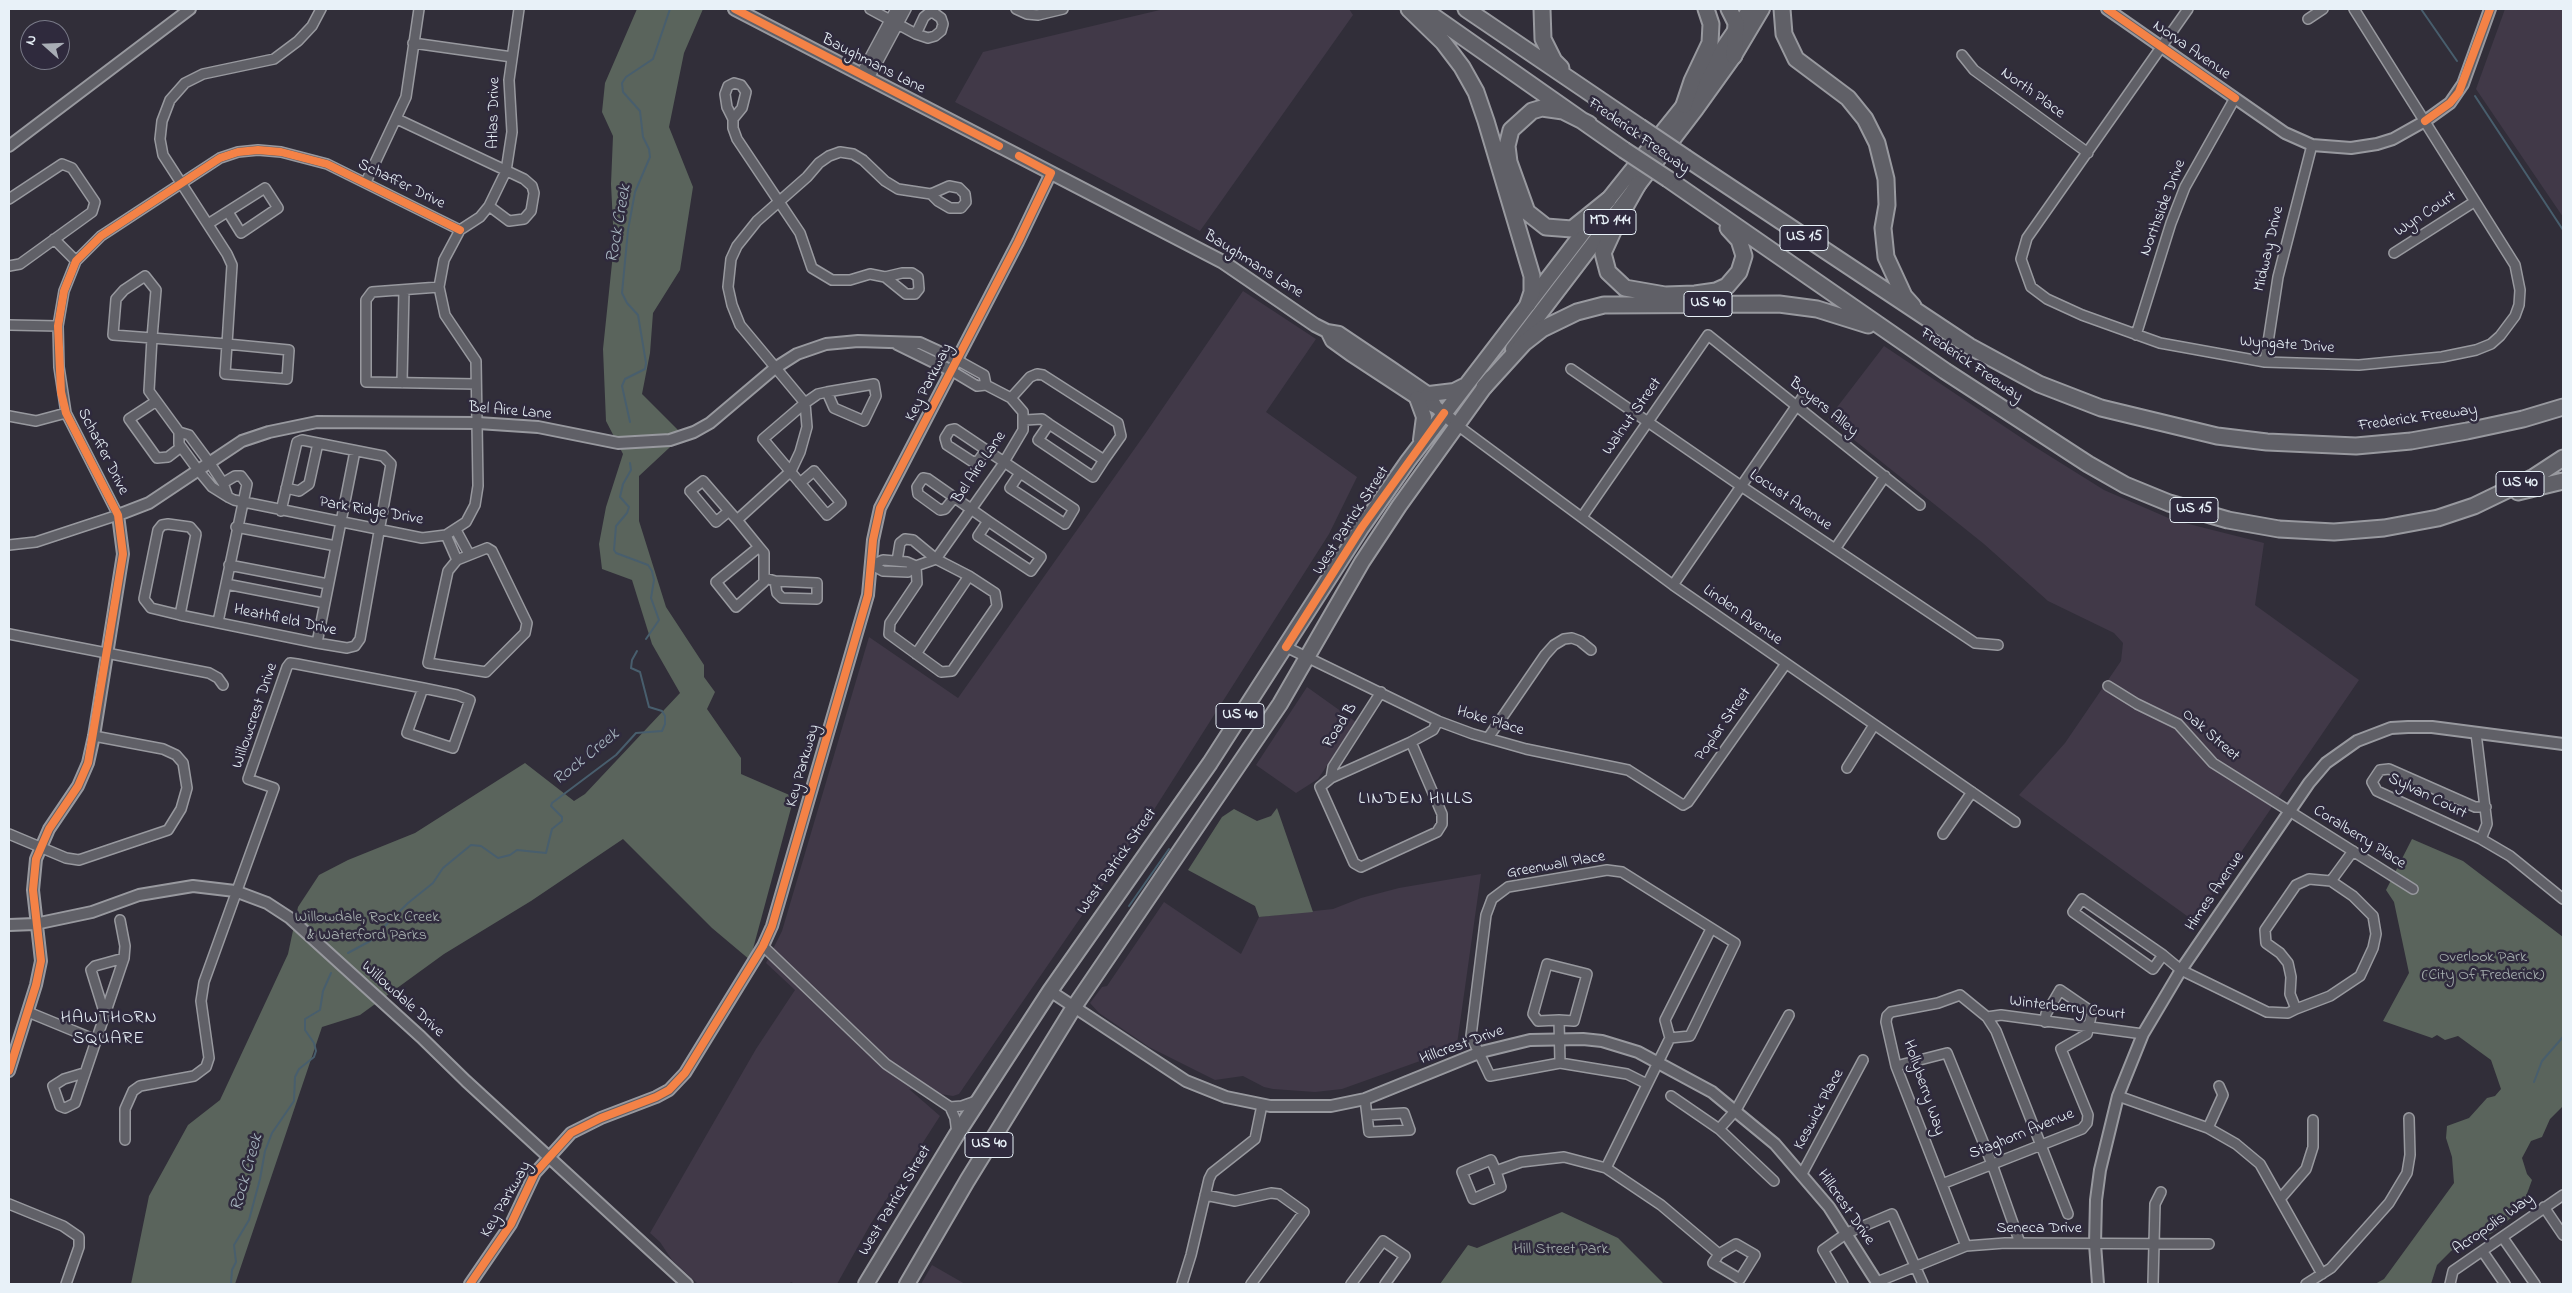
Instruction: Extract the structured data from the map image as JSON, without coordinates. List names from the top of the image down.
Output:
{
  "streets": {
    "highway": ["Frederick Freeway", "US 15", "US 40"],
    "main road": ["Baughmans Lane", "MD 144", "West Patrick Street"],
    "street": [
      "Norva Avenue",
      "North Place",
      "Atlas Drive",
      "Schaffer Drive",
      "Northside Drive",
      "Wyn Court",
      "Midway Drive",
      "Wyngate Drive",
      "Key Parkway",
      "Boyers Alley",
      "Bel Aire Lane",
      "Walnut Street",
      "Locust Avenue",
      "Park Ridge Drive",
      "Linden Avenue",
      "Heathfield Drive",
      "Willowcrest Drive",
      "Hoke Place",
      "Poplar Street",
      "Road B",
      "Oak Street",
      "Sylvan Court",
      "Coralberry Place",
      "Greenwall Place",
      "Himes Avenue",
      "Willowdale Drive",
      "Winterberry Court",
      "Hillcrest Drive",
      "Hollyberry Way",
      "Keswick Place",
      "Staghorn Avenue",
      "Acropolis Way",
      "Seneca Drive"
    ]
  },
  "crossings": [
    ["Norva Avenue", "Northside Drive"],
    ["Norva Avenue", "Midway Drive"],
    ["Norva Avenue", "Wyngate Drive"],
    ["Baughmans Lane", "Key Parkway"],
    ["Baughmans Lane", "West Patrick Street"],
    ["Baughmans Lane", "Linden Avenue"],
    ["North Place", "Wyngate Drive"],
    ["Atlas Drive", "Schaffer Drive"],
    ["Frederick Freeway", "US 15"],
    ["Frederick Freeway", "US 40"],
    ["Schaffer Drive", "Bel Aire Lane"],
    ["Schaffer Drive", "Willowdale Drive"],
    ["Northside Drive", "Wyngate Drive"],
    ["Wyn Court", "Wyngate Drive"],
    ["Midway Drive", "Wyngate Drive"],
    ["US 40", "West Patrick Street"],
    ["Key Parkway", "Bel Aire Lane"],
    ["Key Parkway", "Willowdale Drive"],
    ["Boyers Alley", "Walnut Street"],
    ["Bel Aire Lane", "Park Ridge Drive"],
    ["Walnut Street", "Locust Avenue"],
    ["Walnut Street", "Linden Avenue"],
    ["Park Ridge Drive", "Heathfield Drive"],
    ["West Patrick Street", "Linden Avenue"],
    ["West Patrick Street", "Hoke Place"],
    ["West Patrick Street", "Hillcrest Drive"],
    ["Linden Avenue", "Poplar Street"],
    ["Willowcrest Drive", "Willowdale Drive"],
    ["Hoke Place", "Poplar Street"],
    ["Hoke Place", "Road B"],
    ["Oak Street", "Coralberry Place"],
    ["Oak Street", "Himes Avenue"],
    ["Coralberry Place", "Himes Avenue"],
    ["Greenwall Place", "Hillcrest Drive"],
    ["Himes Avenue", "Winterberry Court"],
    ["Himes Avenue", "Seneca Drive"],
    ["Winterberry Court", "Hollyberry Way"],
    ["Winterberry Court", "Staghorn Avenue"],
    ["Hillcrest Drive", "Keswick Place"],
    ["Hillcrest Drive", "Seneca Drive"],
    ["Hollyberry Way", "Staghorn Avenue"],
    ["Hollyberry Way", "Seneca Drive"]
  ],
  "districts": ["LINDEN HILLS", "HAWTHORN SQUARE"],
  "water": ["Rock Creek"],
  "parks": ["Willowdale, Rock Creek & Waterford Parks", "Overlook Park (City Of Frederick)", "Hill Street Park"],
  "north": "left"
}
